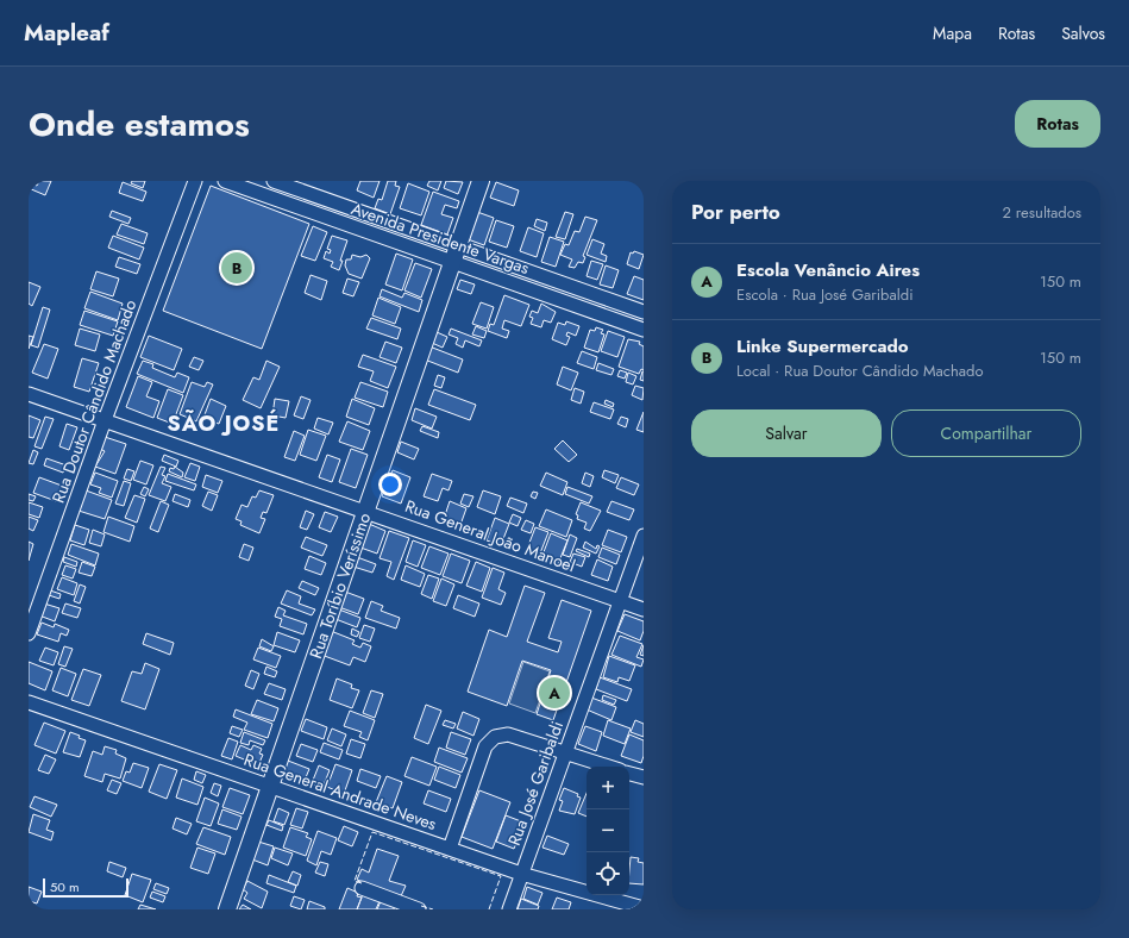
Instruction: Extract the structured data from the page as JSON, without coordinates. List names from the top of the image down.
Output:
{
  "streets": {
    "main road": ["Rua Toríbio Veríssimo"],
    "street": [
      "Avenida Presidente Vargas",
      "Rua Doutor Cândido Machado",
      "Rua General João Manoel",
      "Rua José Garibaldi",
      "Rua General Andrade Neves"
    ]
  },
  "crossings": [
    ["Avenida Presidente Vargas", "Rua Toríbio Veríssimo"],
    ["Rua Doutor Cândido Machado", "Rua General João Manoel"],
    ["Rua General João Manoel", "Rua Toríbio Veríssimo"],
    ["Rua General João Manoel", "Rua José Garibaldi"],
    ["Rua Toríbio Veríssimo", "Rua General Andrade Neves"],
    ["Rua José Garibaldi", "Rua General Andrade Neves"]
  ],
  "districts": ["SÃO JOSÉ"],
  "scale_bar": "50 m",
  "page": {
    "header": "Mapleaf",
    "nav": ["Mapa", "Rotas", "Salvos"],
    "title": "Onde estamos",
    "buttons": [
      "Rotas",
      ["Salvar", "Compartilhar"]
    ],
    "heading": ["Por perto", "2 resultados"],
    "list": [
      {
        "mark": "A",
        "name": "Escola Venâncio Aires",
        "note": "Escola · Rua José Garibaldi",
        "value": "150 m"
      },
      {
        "mark": "B",
        "name": "Linke Supermercado",
        "note": "Local · Rua Doutor Cândido Machado",
        "value": "150 m"
      }
    ],
    "pins": ["B", "A"],
    "map_buttons": ["+", "−"],
    "scale": "50 m"
  }
}
